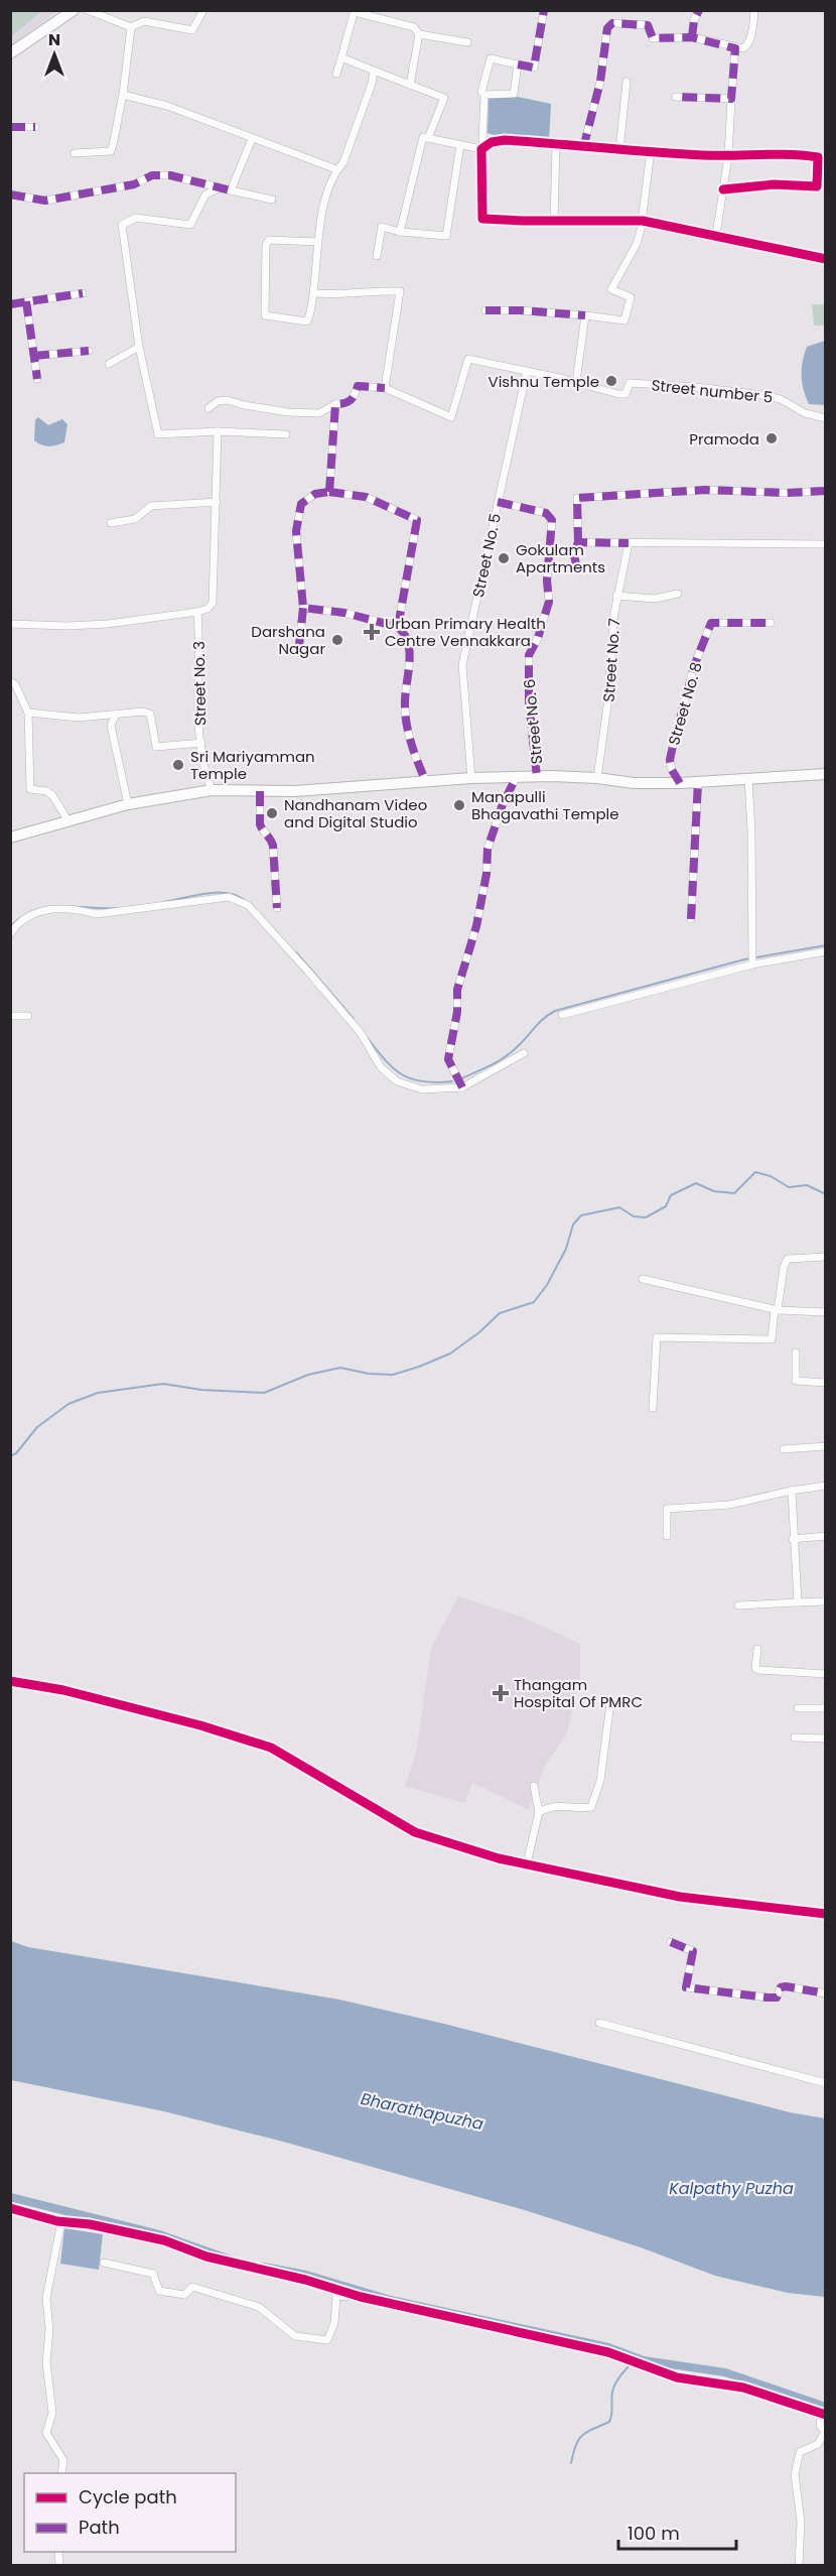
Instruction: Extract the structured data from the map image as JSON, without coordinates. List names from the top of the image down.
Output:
{
  "streets": {
    "street": [
      "Street number 5",
      "Street No. 5",
      "Street No. 7",
      "Street No. 3",
      "Street No. 8",
      "Street No. 6"
    ]
  },
  "crossings": [
    ["Street No. 5", "Street No. 6"]
  ],
  "water": ["Bharathapuzha", "Kalpathy Puzha"],
  "places": {
    "other": [
      "Vishnu Temple",
      "Pramoda",
      "Gokulam Apartments",
      "Darshana Nagar",
      "Sri Mariyamman Temple",
      "Manapulli Bhagavathi Temple",
      "Nandhanam Video and Digital Studio"
    ],
    "health": ["Urban Primary Health Centre Vennakkara", "Thangam Hospital Of PMRC"]
  },
  "legend": ["Cycle path", "Path"],
  "scale_bar": "100 m",
  "north": "top"
}
